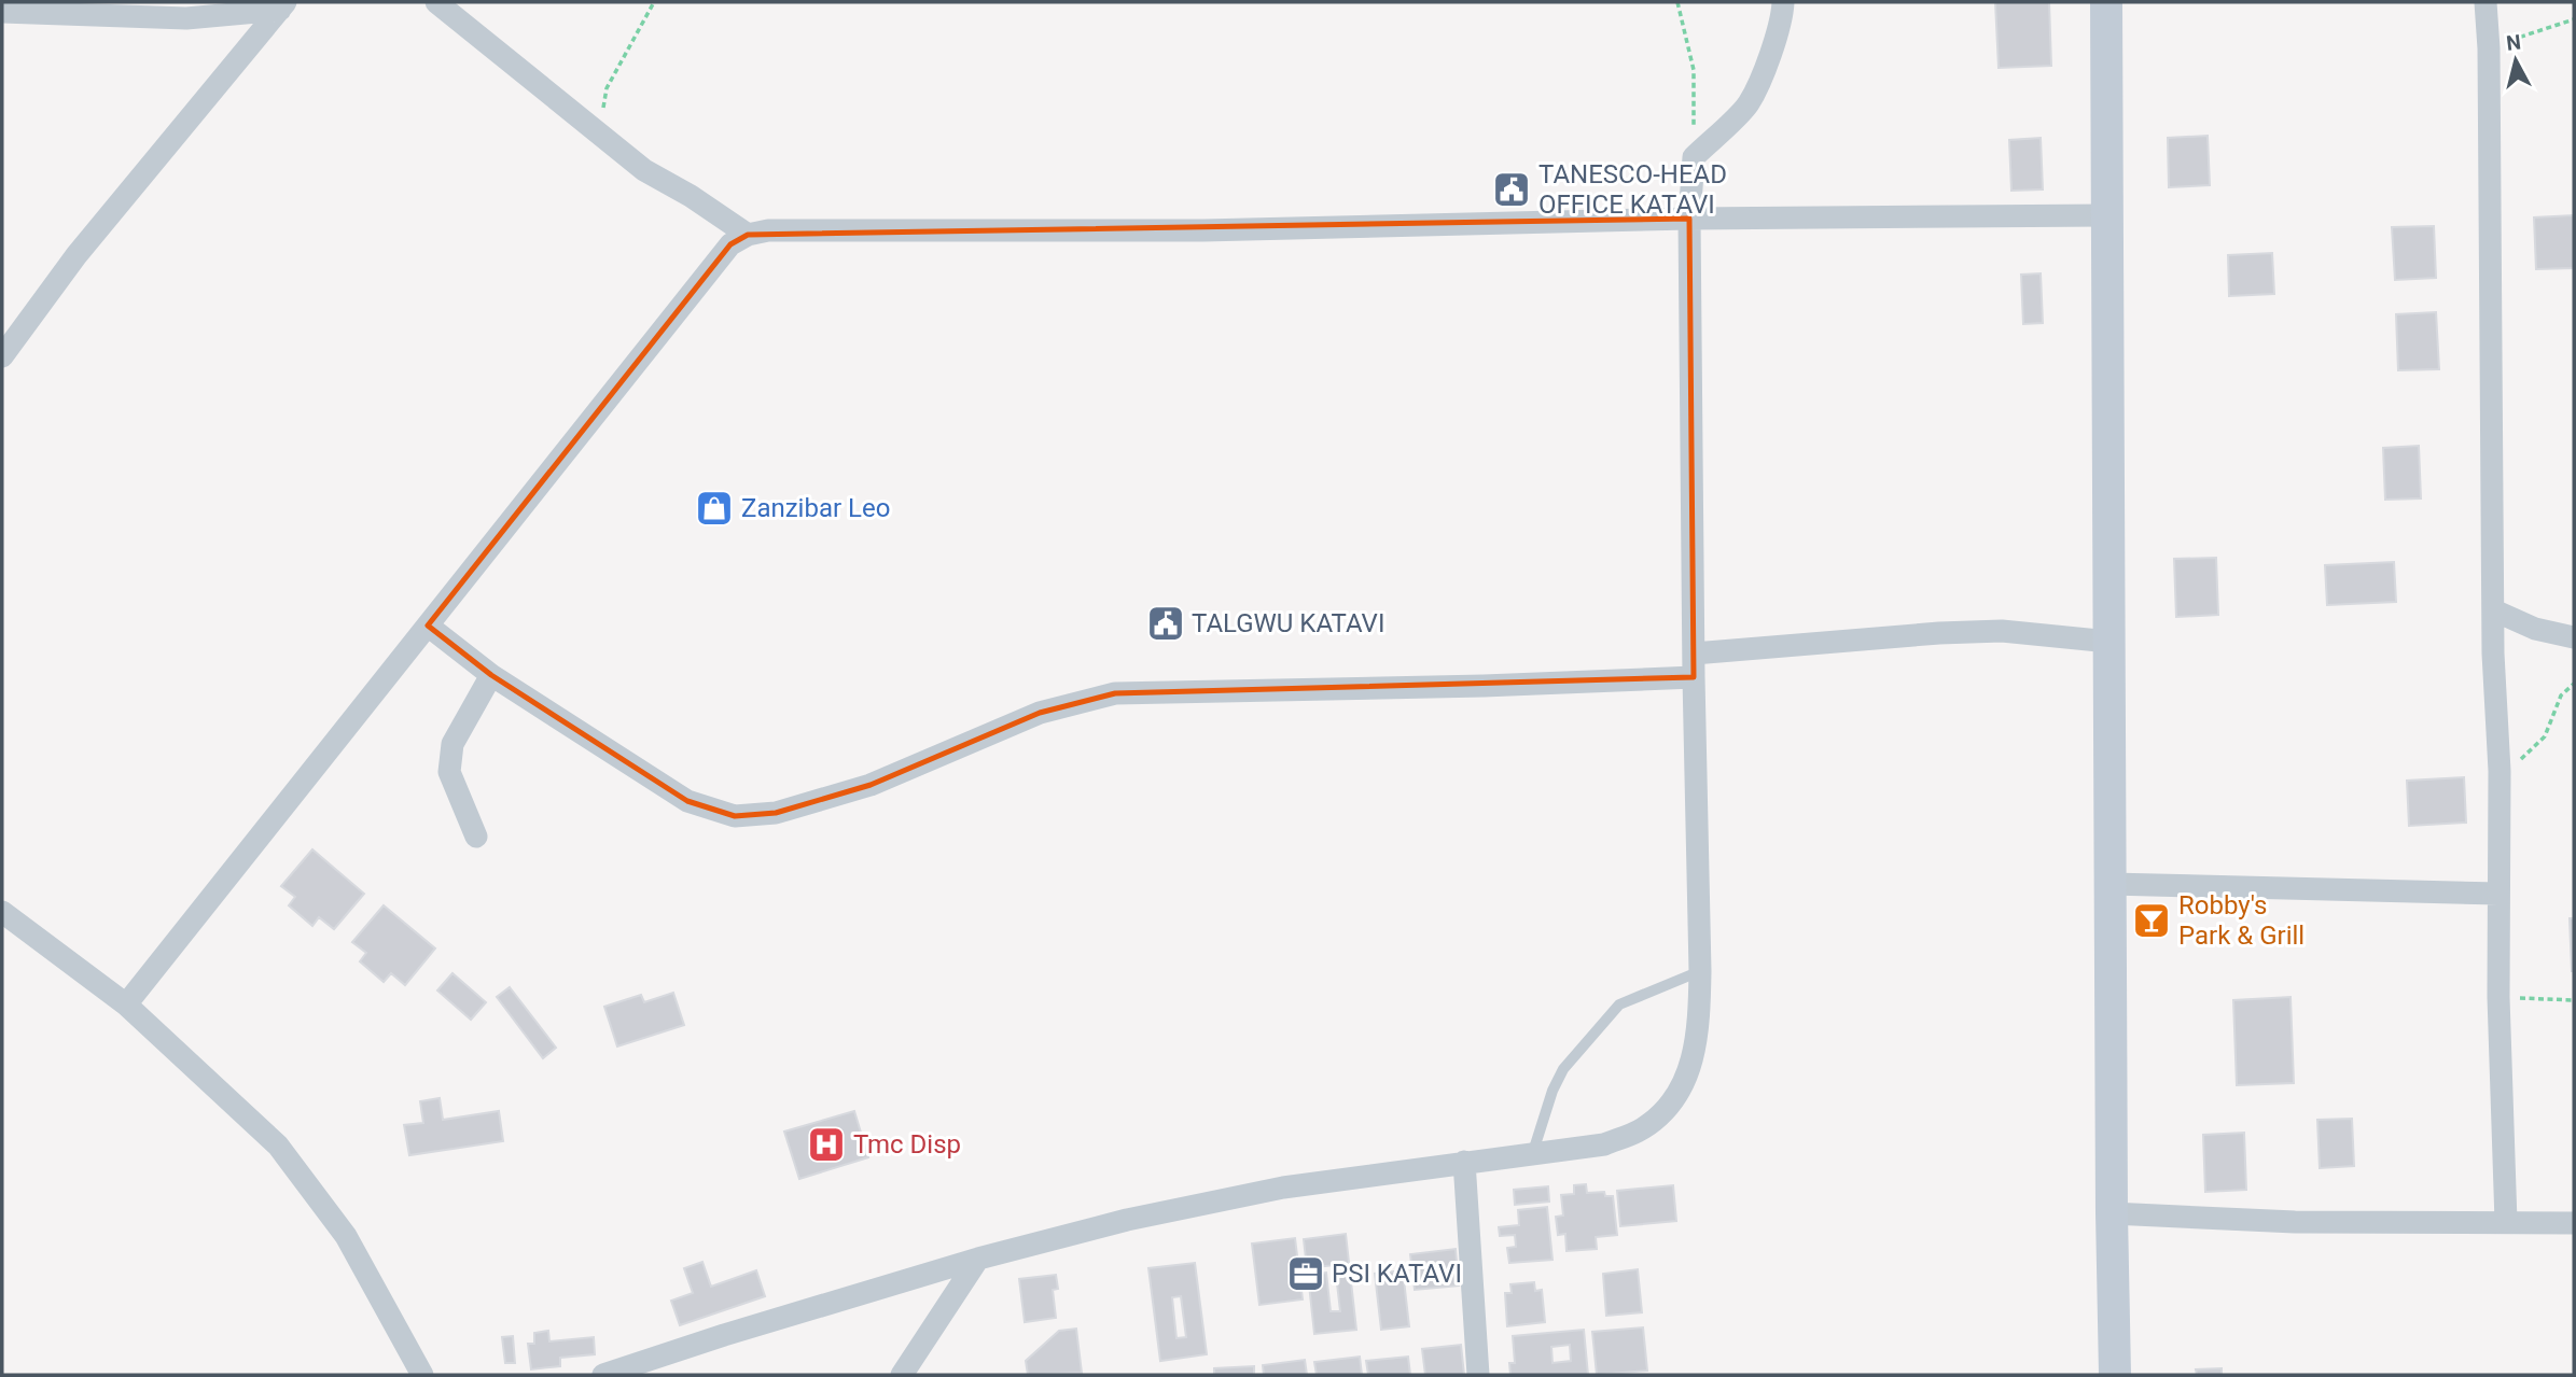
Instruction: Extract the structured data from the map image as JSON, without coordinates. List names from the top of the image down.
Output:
{
  "places": {
    "public building": ["TANESCO-HEAD OFFICE KATAVI", "TALGWU KATAVI"],
    "shop": ["Zanzibar Leo"],
    "bar": ["Robby's Park & Grill"],
    "hospital": ["Tmc Disp"],
    "office": ["PSI KATAVI"]
  },
  "north": "top"
}
